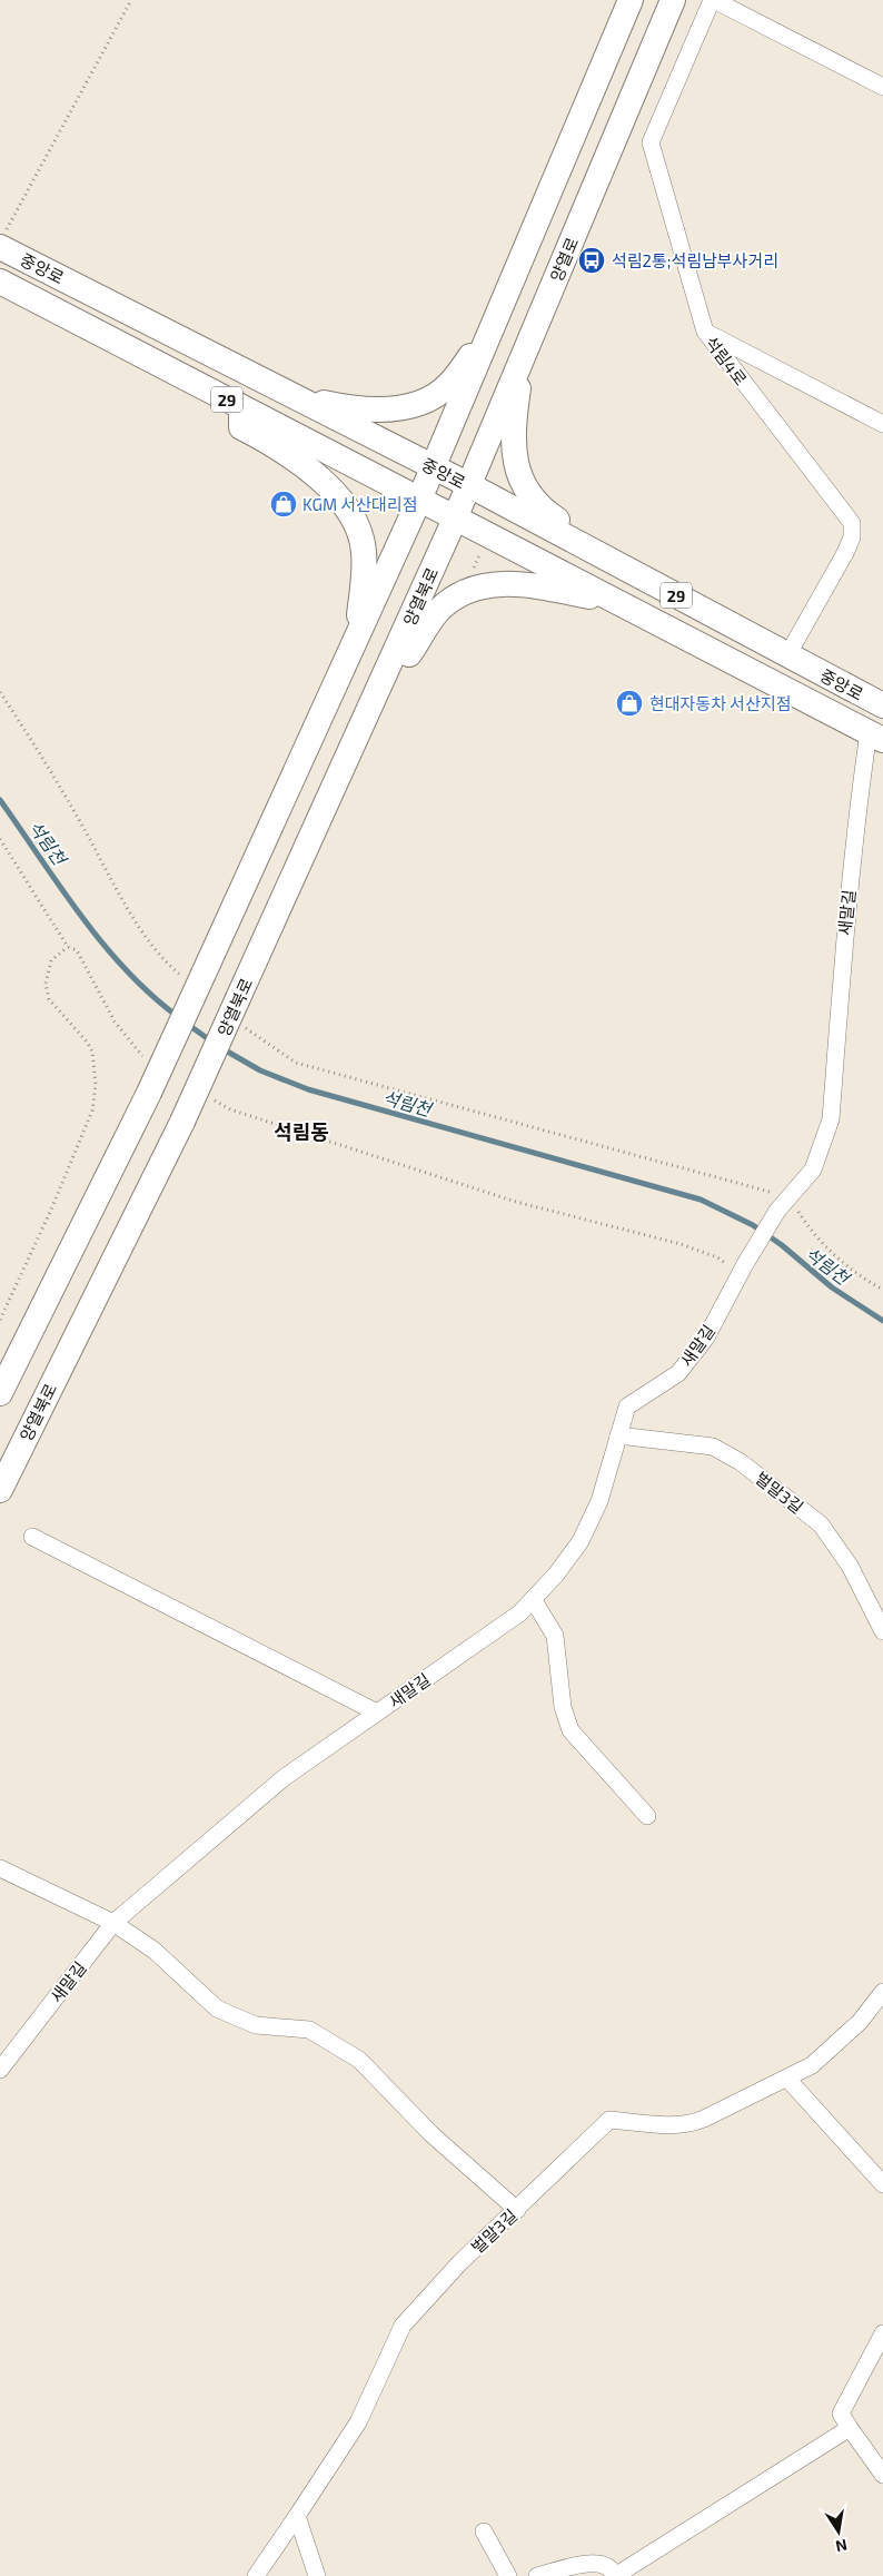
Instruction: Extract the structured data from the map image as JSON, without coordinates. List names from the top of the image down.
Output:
{
  "streets": {
    "main road": [
      "양열로",
      "중앙로",
      "29",
      "양열북로"
    ],
    "street": ["석림4로", "새말길", "벌말3길"]
  },
  "crossings": [
    ["양열로", "중앙로"],
    ["양열로", "양열북로"],
    ["중앙로", "석림4로"],
    ["중앙로", "양열북로"],
    ["중앙로", "새말길"],
    ["새말길", "벌말3길"]
  ],
  "districts": ["석림동"],
  "water": ["석림천"],
  "places": {
    "bus stop": ["석림2통;석림남부사거리"],
    "shop": ["KGM 서산대리점", "현대자동차 서산지점"]
  },
  "north": "bottom"
}
